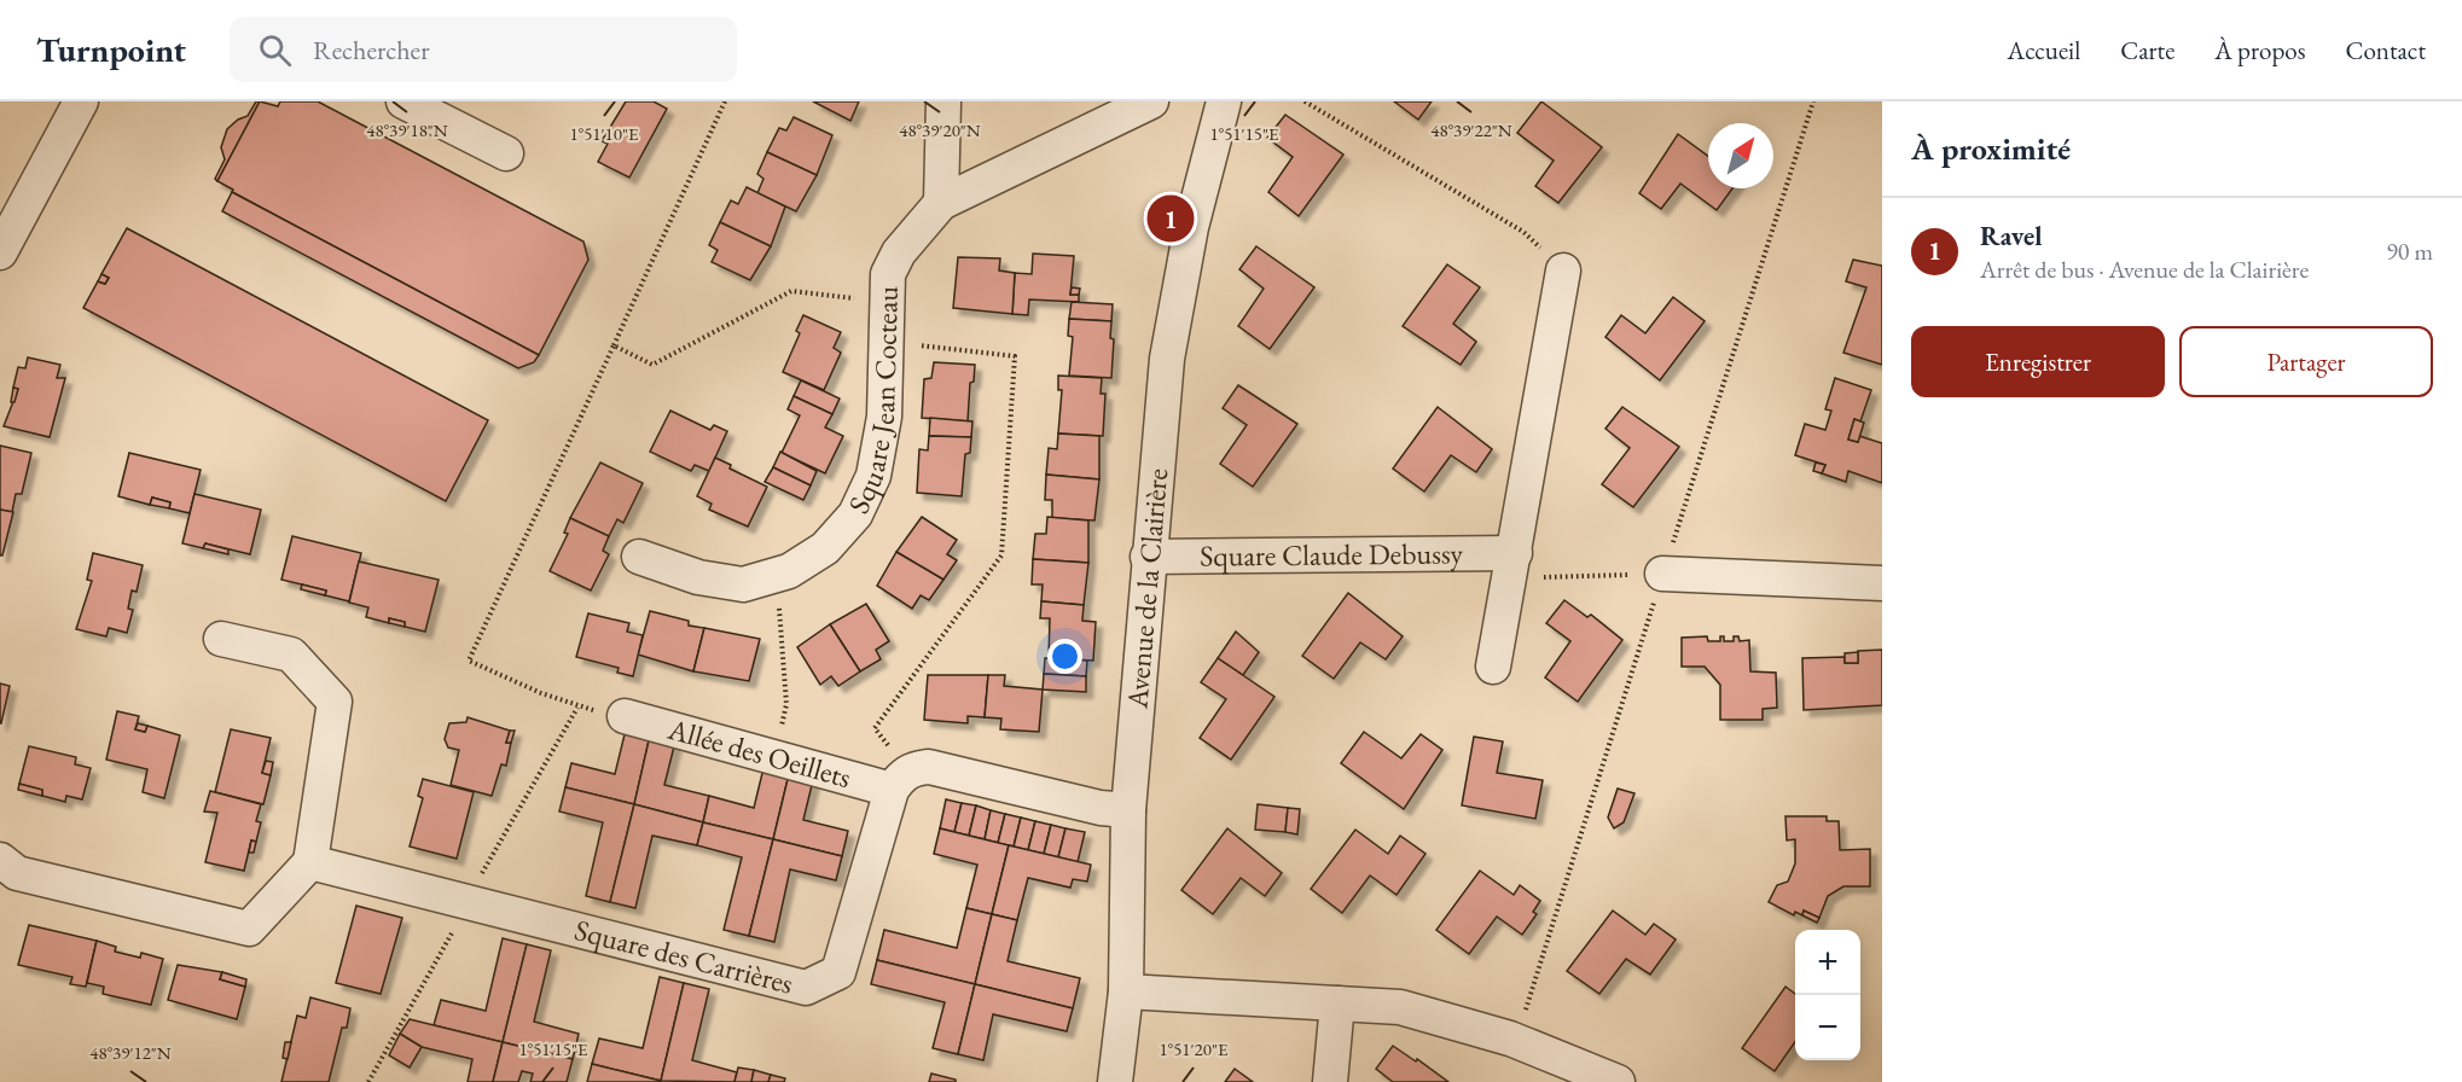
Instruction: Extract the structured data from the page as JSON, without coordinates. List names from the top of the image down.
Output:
{
  "streets": {
    "street": [
      "Square Jean Cocteau",
      "Square Claude Debussy",
      "Avenue de la Clairière",
      "Allée des Oeillets",
      "Square des Carrières"
    ]
  },
  "crossings": [
    ["Square Claude Debussy", "Avenue de la Clairière"],
    ["Allée des Oeillets", "Square des Carrières"]
  ],
  "north": "top right",
  "page": {
    "header": "Turnpoint",
    "search": "Rechercher",
    "nav": [
      "Accueil",
      "Carte",
      "À propos",
      "Contact"
    ],
    "heading": "À proximité",
    "pins": "1",
    "list": [
      {
        "mark": "1",
        "name": "Ravel",
        "note": "Arrêt de bus · Avenue de la Clairière",
        "value": "90 m"
      }
    ],
    "buttons": ["Enregistrer", "Partager"],
    "map_buttons": ["+", "−"]
  },
  "coordinates": [
    "48°39'18\"N",
    "48°39'20\"N",
    "48°39'22\"N",
    "1°51'10\"E",
    "1°51'15\"E",
    "1°51'20\"E",
    "48°39'12\"N"
  ]
}
